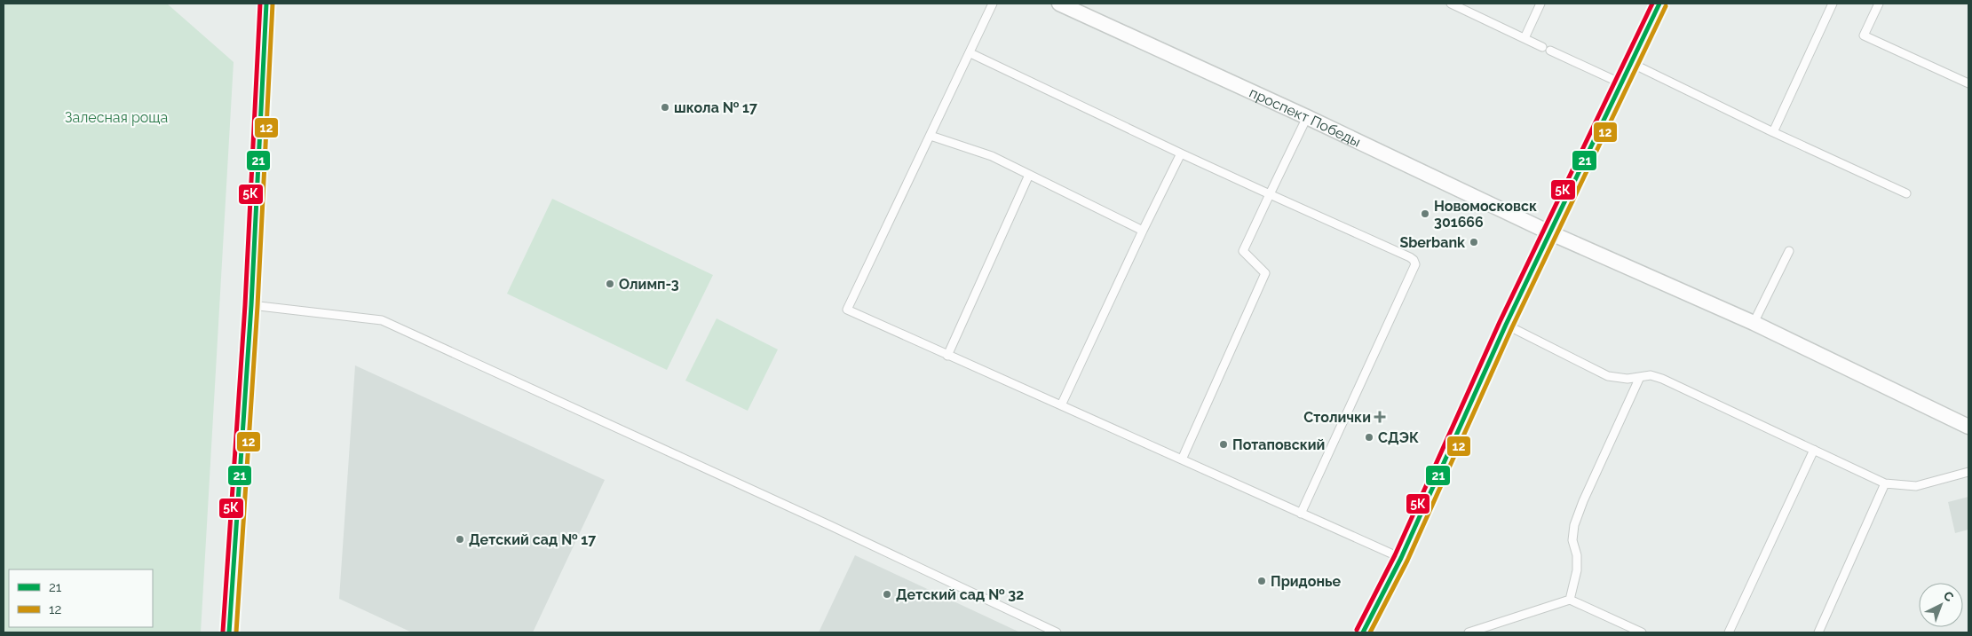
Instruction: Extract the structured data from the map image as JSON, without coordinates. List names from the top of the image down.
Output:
{
  "streets": {
    "street": ["проспект Победы"]
  },
  "parks": ["Залесная роща"],
  "places": {
    "other": [
      "школа № 17",
      "Новомосковск 301666",
      "Sberbank",
      "Олимп-3",
      "СДЭК",
      "Потаповский",
      "Детский сад № 17",
      "Придонье",
      "Детский сад № 32"
    ],
    "health": ["Столички"]
  },
  "lines": ["transit line 21", "transit line 12", "transit line 5К"],
  "legend": ["21", "12"],
  "north": "top right"
}
